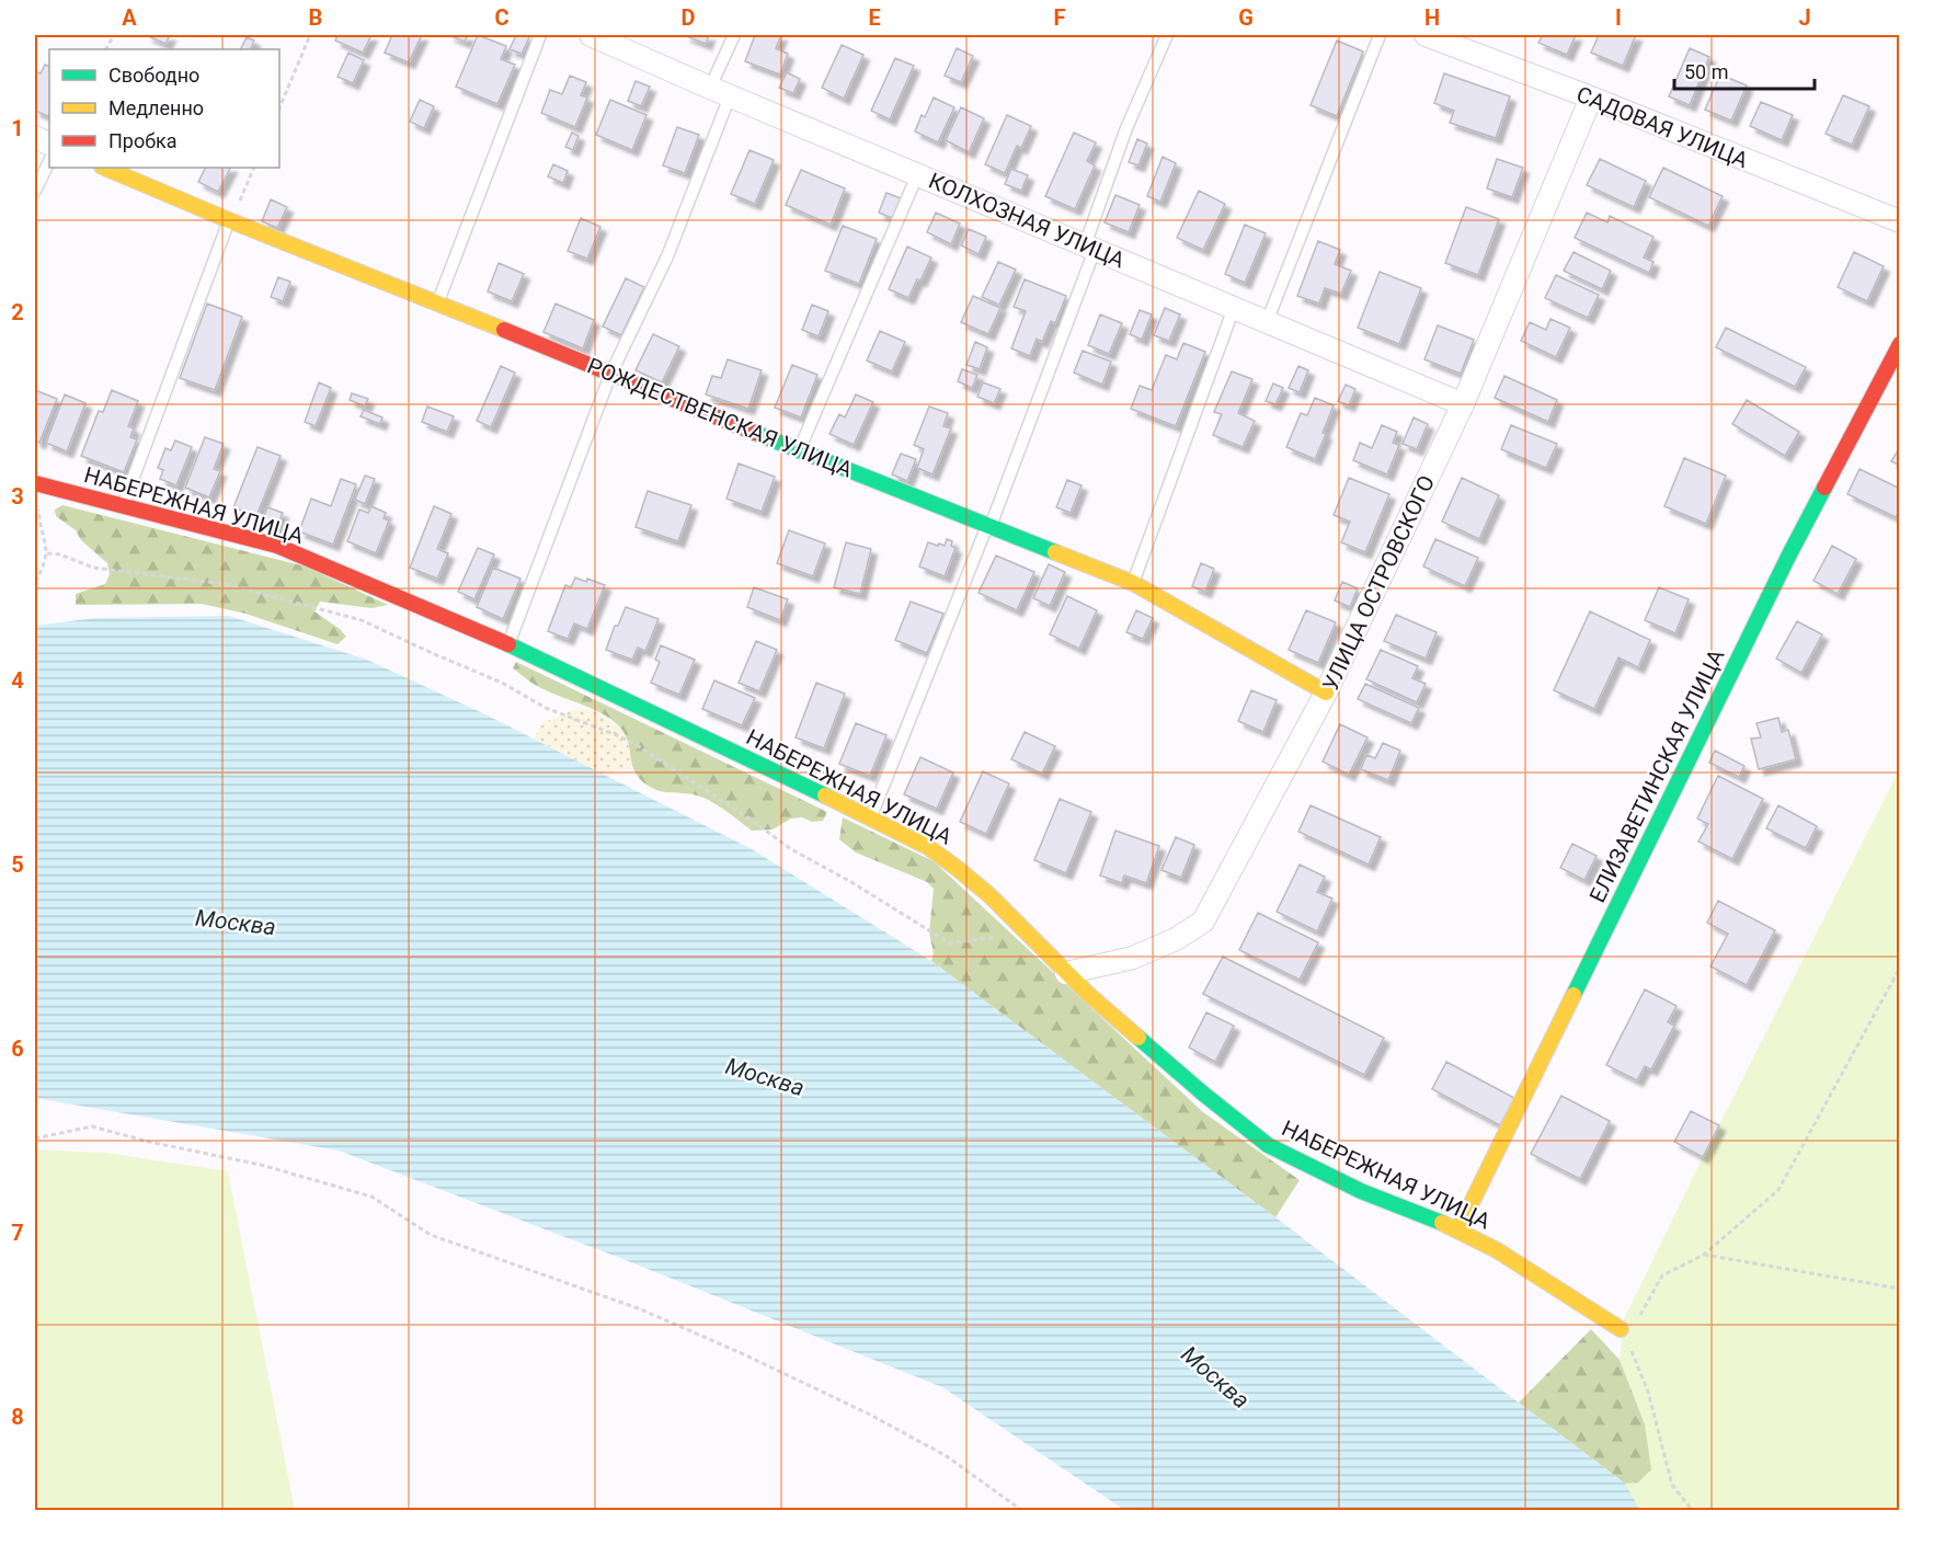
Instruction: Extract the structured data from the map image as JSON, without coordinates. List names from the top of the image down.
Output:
{
  "streets": {
    "street": [
      "САДОВАЯ УЛИЦА",
      "КОЛХОЗНАЯ УЛИЦА",
      "РОЖДЕСТВЕНСКАЯ УЛИЦА",
      "НАБЕРЕЖНАЯ УЛИЦА",
      "УЛИЦА ОСТРОВСКОГО",
      "ЕЛИЗАВЕТИНСКАЯ УЛИЦА"
    ]
  },
  "crossings": [
    ["САДОВАЯ УЛИЦА", "УЛИЦА ОСТРОВСКОГО"],
    ["КОЛХОЗНАЯ УЛИЦА", "УЛИЦА ОСТРОВСКОГО"],
    ["РОЖДЕСТВЕНСКАЯ УЛИЦА", "УЛИЦА ОСТРОВСКОГО"],
    ["НАБЕРЕЖНАЯ УЛИЦА", "УЛИЦА ОСТРОВСКОГО"],
    ["НАБЕРЕЖНАЯ УЛИЦА", "ЕЛИЗАВЕТИНСКАЯ УЛИЦА"]
  ],
  "water": ["Москва"],
  "legend": ["Свободно", "Медленно", "Пробка"],
  "scale_bar": "50 m",
  "grid": {
    "columns": [
      "A",
      "B",
      "C",
      "D",
      "E",
      "F",
      "G",
      "H",
      "I",
      "J"
    ],
    "rows": [
      "1",
      "2",
      "3",
      "4",
      "5",
      "6",
      "7",
      "8"
    ]
  }
}
